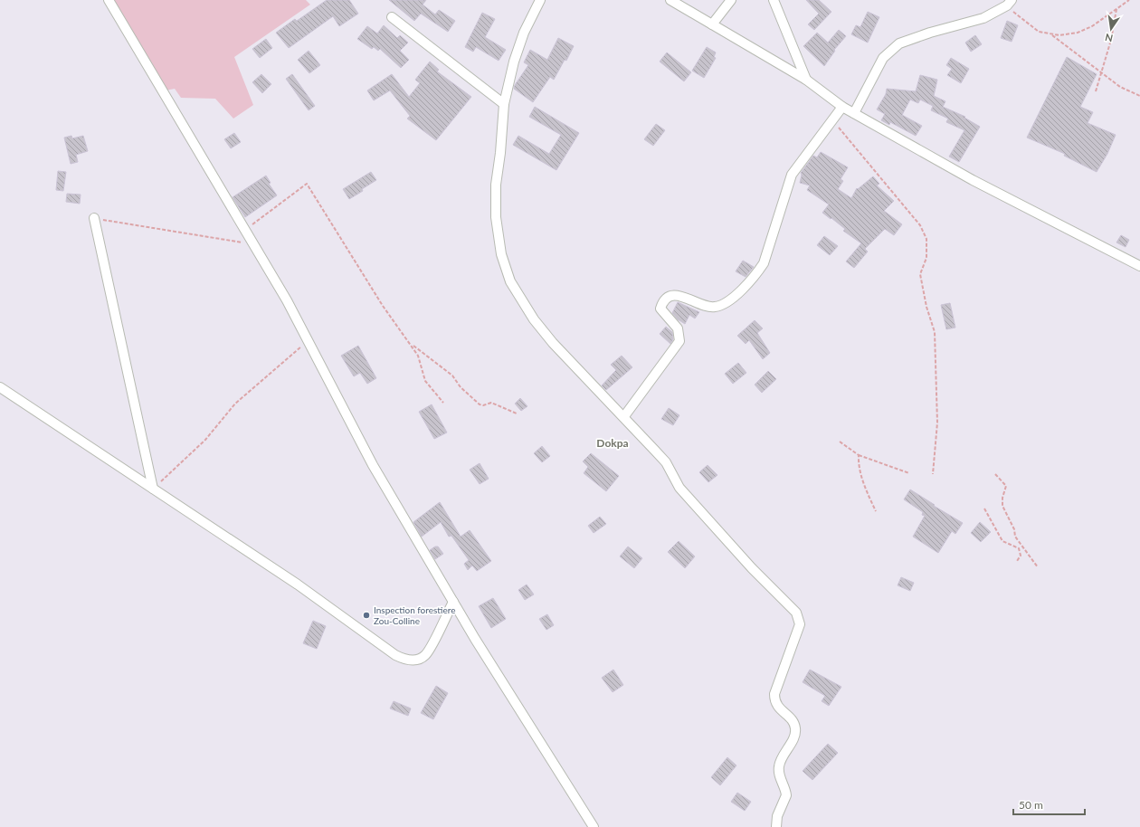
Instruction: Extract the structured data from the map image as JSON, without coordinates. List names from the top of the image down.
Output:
{
  "districts": ["Dokpa"],
  "places": ["Inspection forestiere Zou-Colline"],
  "scale_bar": "50 m",
  "north": "bottom"
}
